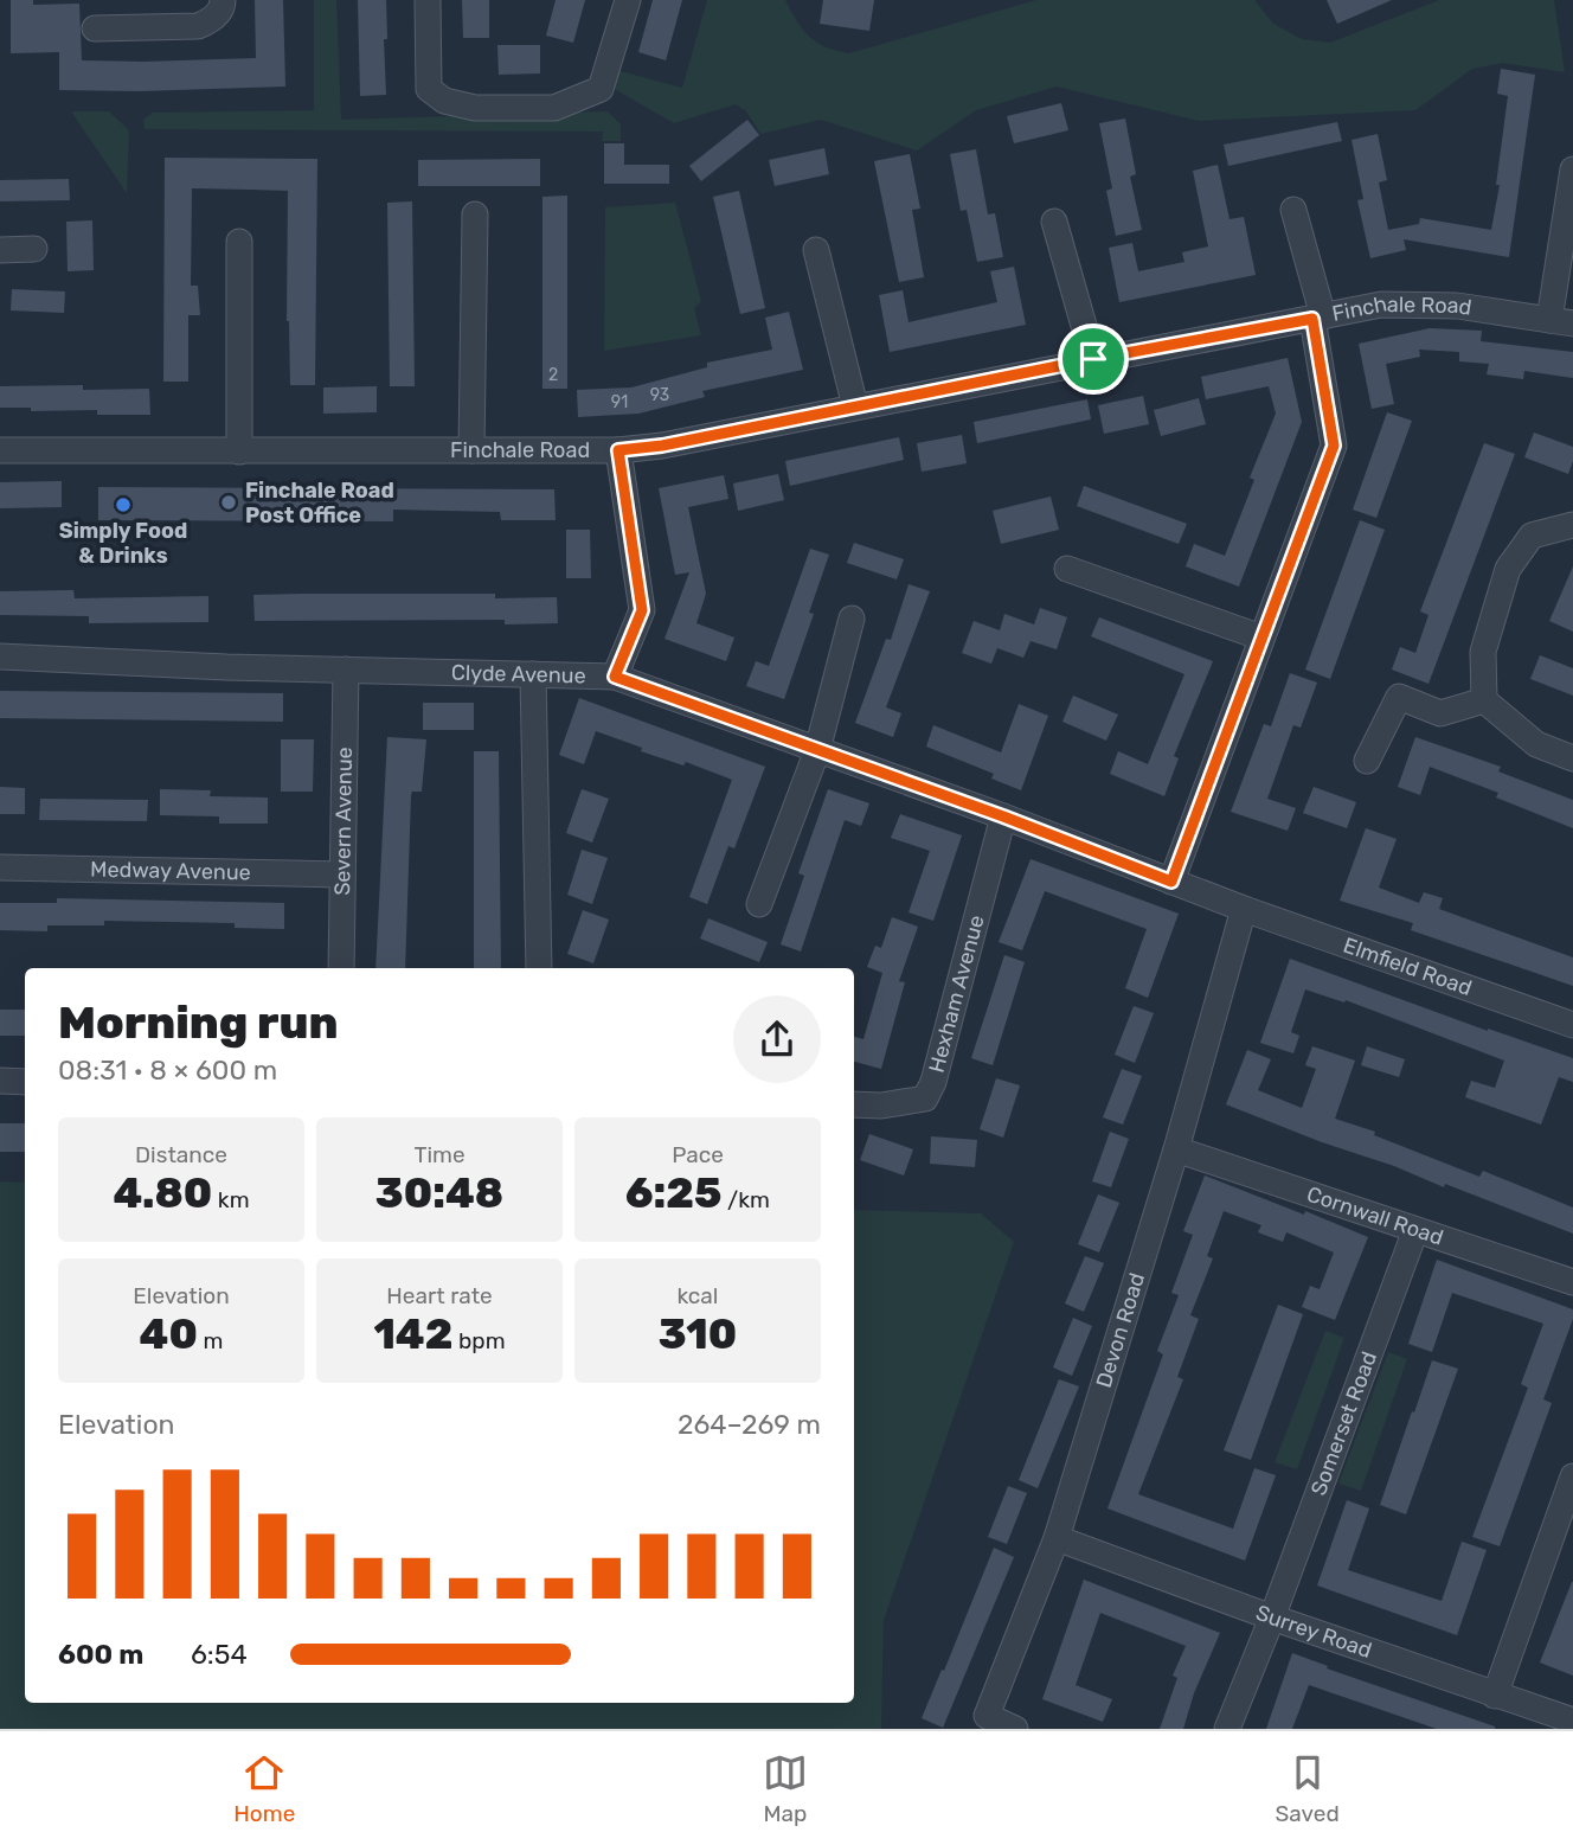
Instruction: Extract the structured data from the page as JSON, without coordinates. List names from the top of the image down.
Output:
{
  "streets": {
    "street": [
      "Finchale Road",
      "Clyde Avenue",
      "Severn Avenue",
      "Medway Avenue",
      "Elmfield Road",
      "Hexham Avenue",
      "Cornwall Road",
      "Devon Road",
      "Somerset Road",
      "Surrey Road"
    ]
  },
  "crossings": [
    ["Clyde Avenue", "Severn Avenue"],
    ["Clyde Avenue", "Elmfield Road"],
    ["Clyde Avenue", "Hexham Avenue"],
    ["Clyde Avenue", "Devon Road"],
    ["Severn Avenue", "Medway Avenue"],
    ["Elmfield Road", "Devon Road"],
    ["Cornwall Road", "Devon Road"],
    ["Cornwall Road", "Somerset Road"],
    ["Devon Road", "Surrey Road"],
    ["Somerset Road", "Surrey Road"]
  ],
  "places": ["Finchale Road Post Office", "Simply Food & Drinks"],
  "house_numbers": ["2", "93", "91"],
  "page": {
    "heading": ["Morning run", "08:31 · 8 × 600 m"],
    "stats": [
      ["Distance", "4.80 km"],
      ["Time", "30:48"],
      ["Pace", "6:25 /km"],
      ["Elevation", "40 m"],
      ["Heart rate", "142 bpm"],
      ["kcal", "310"]
    ],
    "chart": ["Elevation", "264–269 m"],
    "list": [
      {
        "name": "600 m",
        "note": "6:54"
      }
    ],
    "tabs": ["Home", "Map", "Saved"]
  }
}
